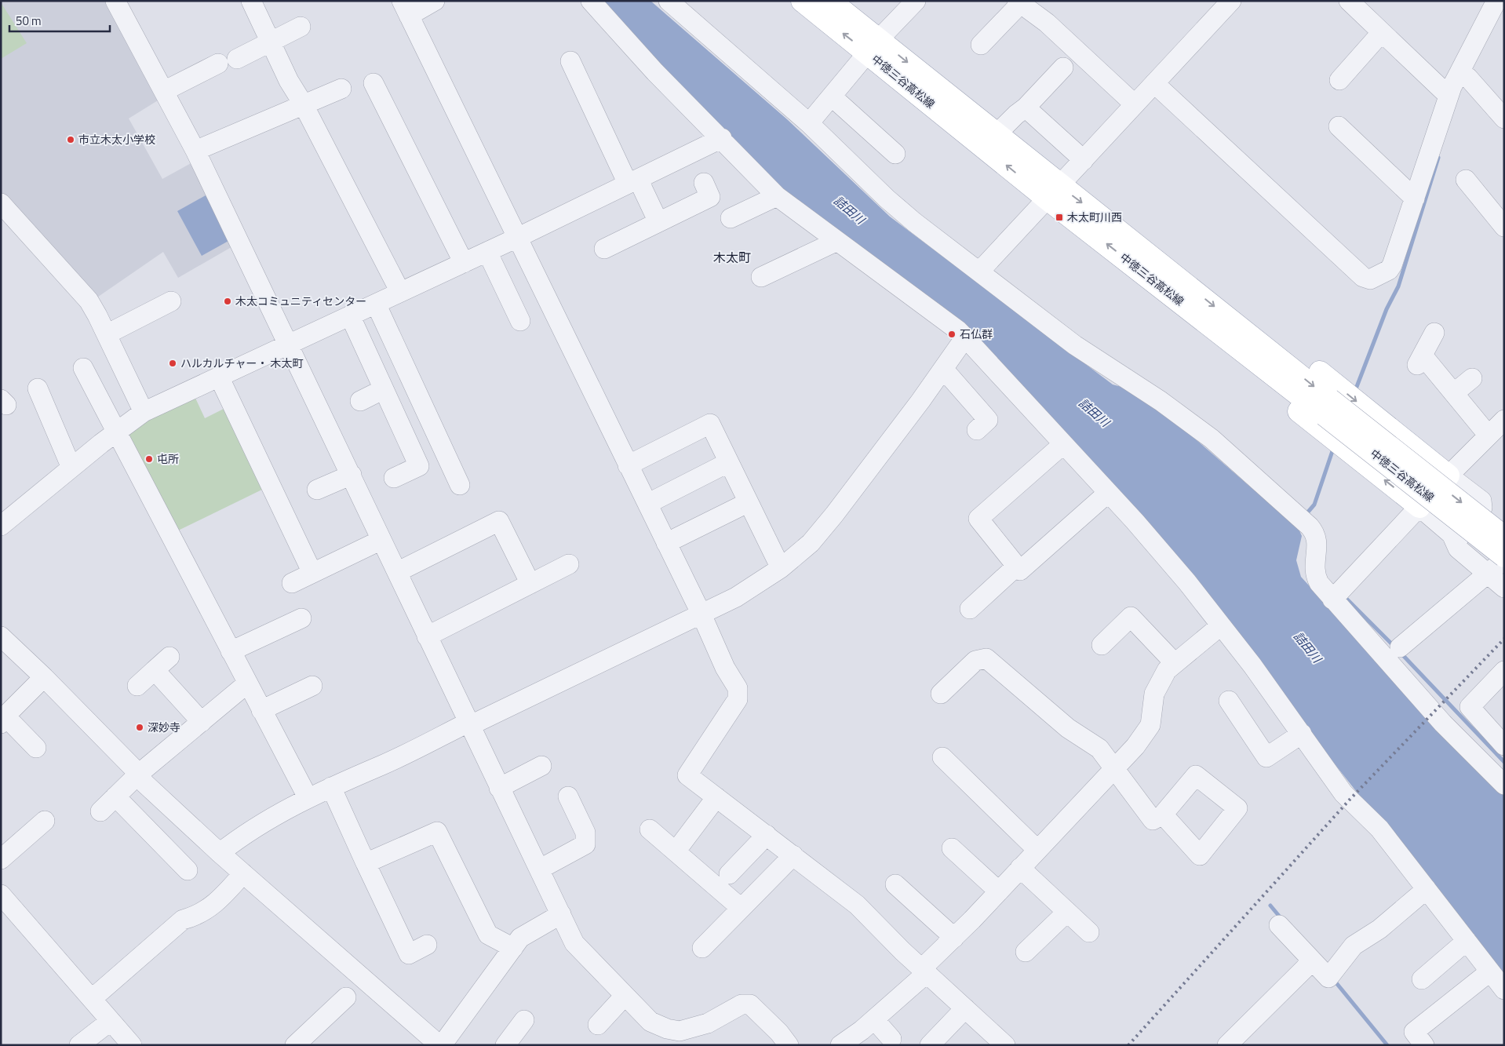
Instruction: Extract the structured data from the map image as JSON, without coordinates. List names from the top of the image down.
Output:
{
  "streets": {
    "main road": ["中徳三谷高松線"]
  },
  "districts": ["木太町"],
  "water": ["詰田川"],
  "places": {
    "other": [
      "市立木太小学校",
      "木太コミュニティセンター",
      "石仏群",
      "ハルカルチャー・ 木太町",
      "屯所",
      "深妙寺"
    ],
    "transit": ["木太町川西"]
  },
  "scale_bar": "50 m"
}
